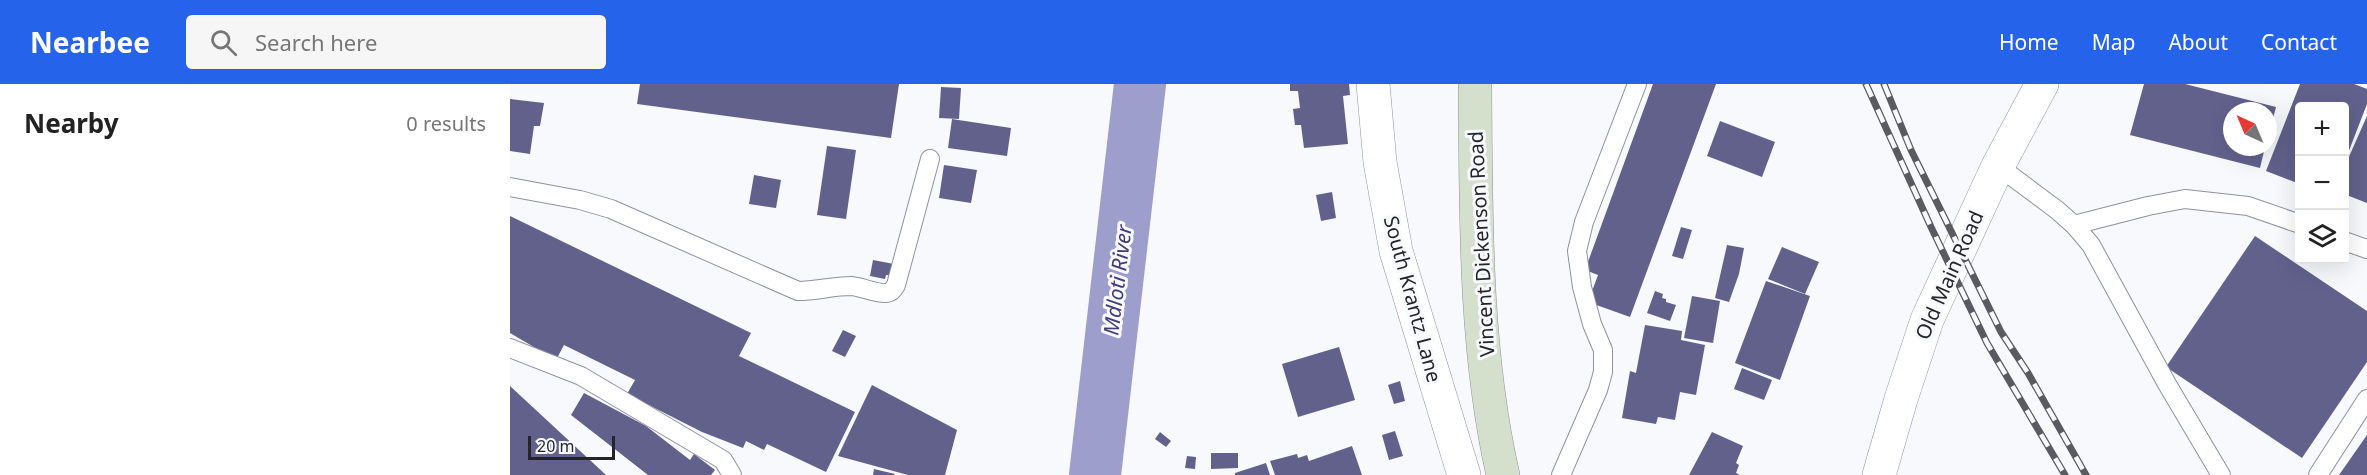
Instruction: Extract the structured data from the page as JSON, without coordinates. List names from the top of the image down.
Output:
{
  "streets": {
    "main road": ["Vincent Dickenson Road"],
    "street": ["Old Main Road", "South Krantz Lane"]
  },
  "water": ["Mdloti River"],
  "scale_bar": "20 m",
  "north": "top left",
  "page": {
    "header": "Nearbee",
    "search": "Search here",
    "nav": [
      "Home",
      "Map",
      "About",
      "Contact"
    ],
    "heading": ["Nearby", "0 results"],
    "map_buttons": ["+", "−"],
    "scale": "20 m"
  }
}
